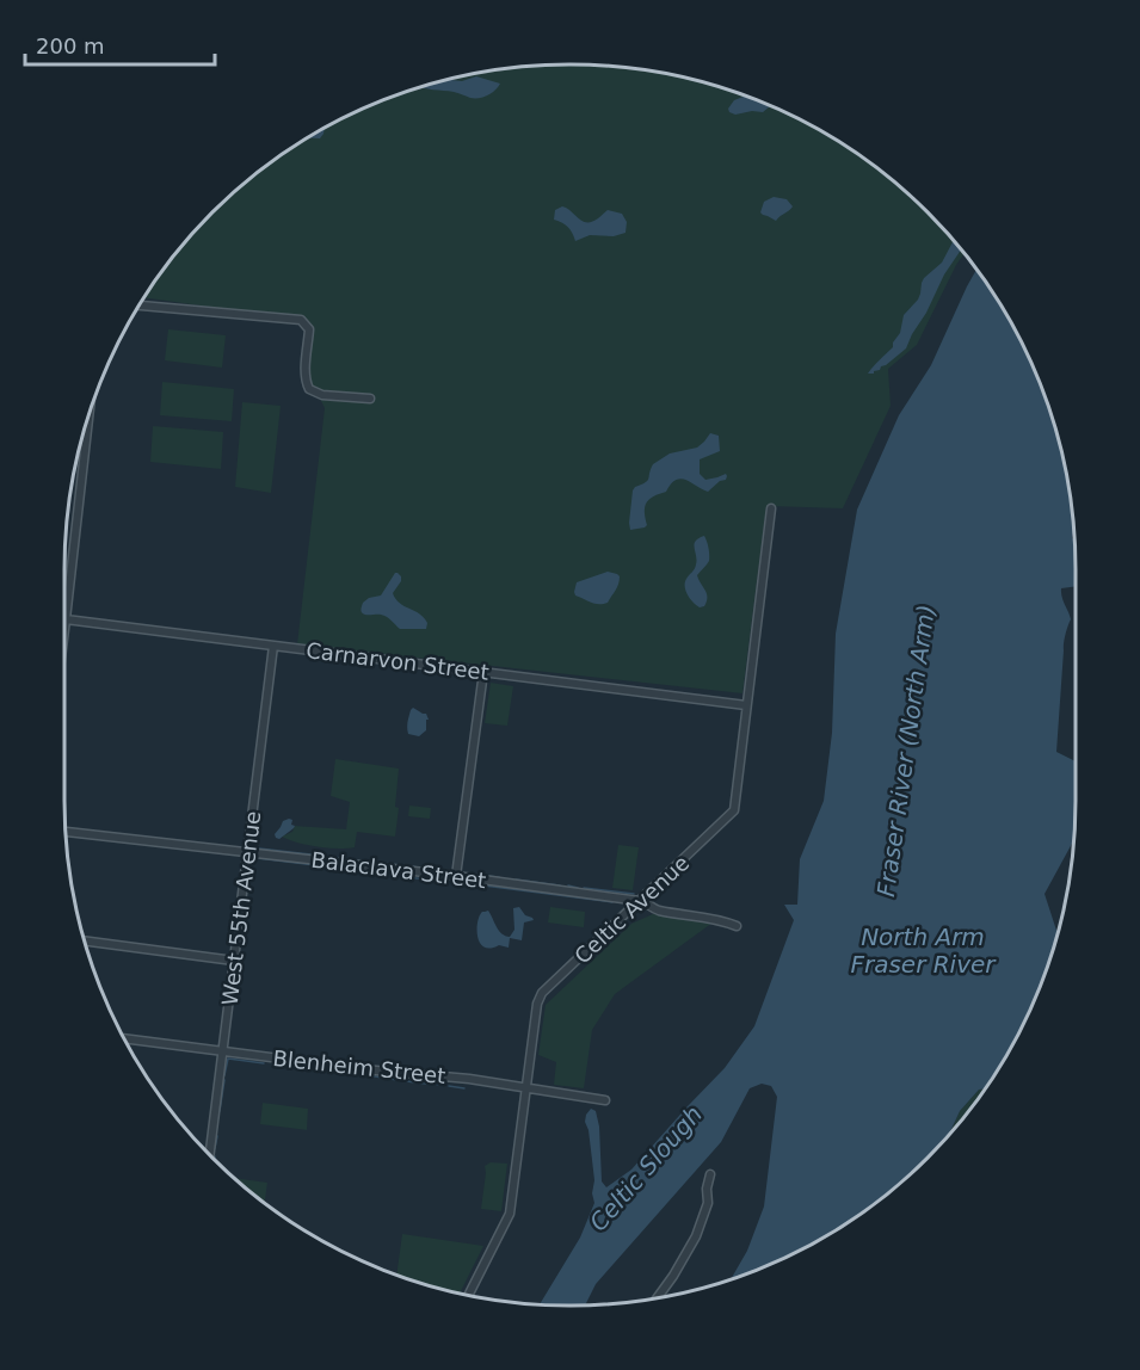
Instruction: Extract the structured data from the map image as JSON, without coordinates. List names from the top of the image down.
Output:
{
  "streets": {
    "street": [
      "Carnarvon Street",
      "Balaclava Street",
      "West 55th Avenue",
      "Celtic Avenue",
      "Blenheim Street"
    ]
  },
  "crossings": [
    ["Carnarvon Street", "West 55th Avenue"],
    ["Carnarvon Street", "Celtic Avenue"],
    ["Balaclava Street", "West 55th Avenue"],
    ["Balaclava Street", "Celtic Avenue"],
    ["West 55th Avenue", "Blenheim Street"],
    ["Celtic Avenue", "Blenheim Street"]
  ],
  "water": ["Fraser River (North Arm)", "North Arm Fraser River", "Celtic Slough"],
  "scale_bar": "200 m"
}
